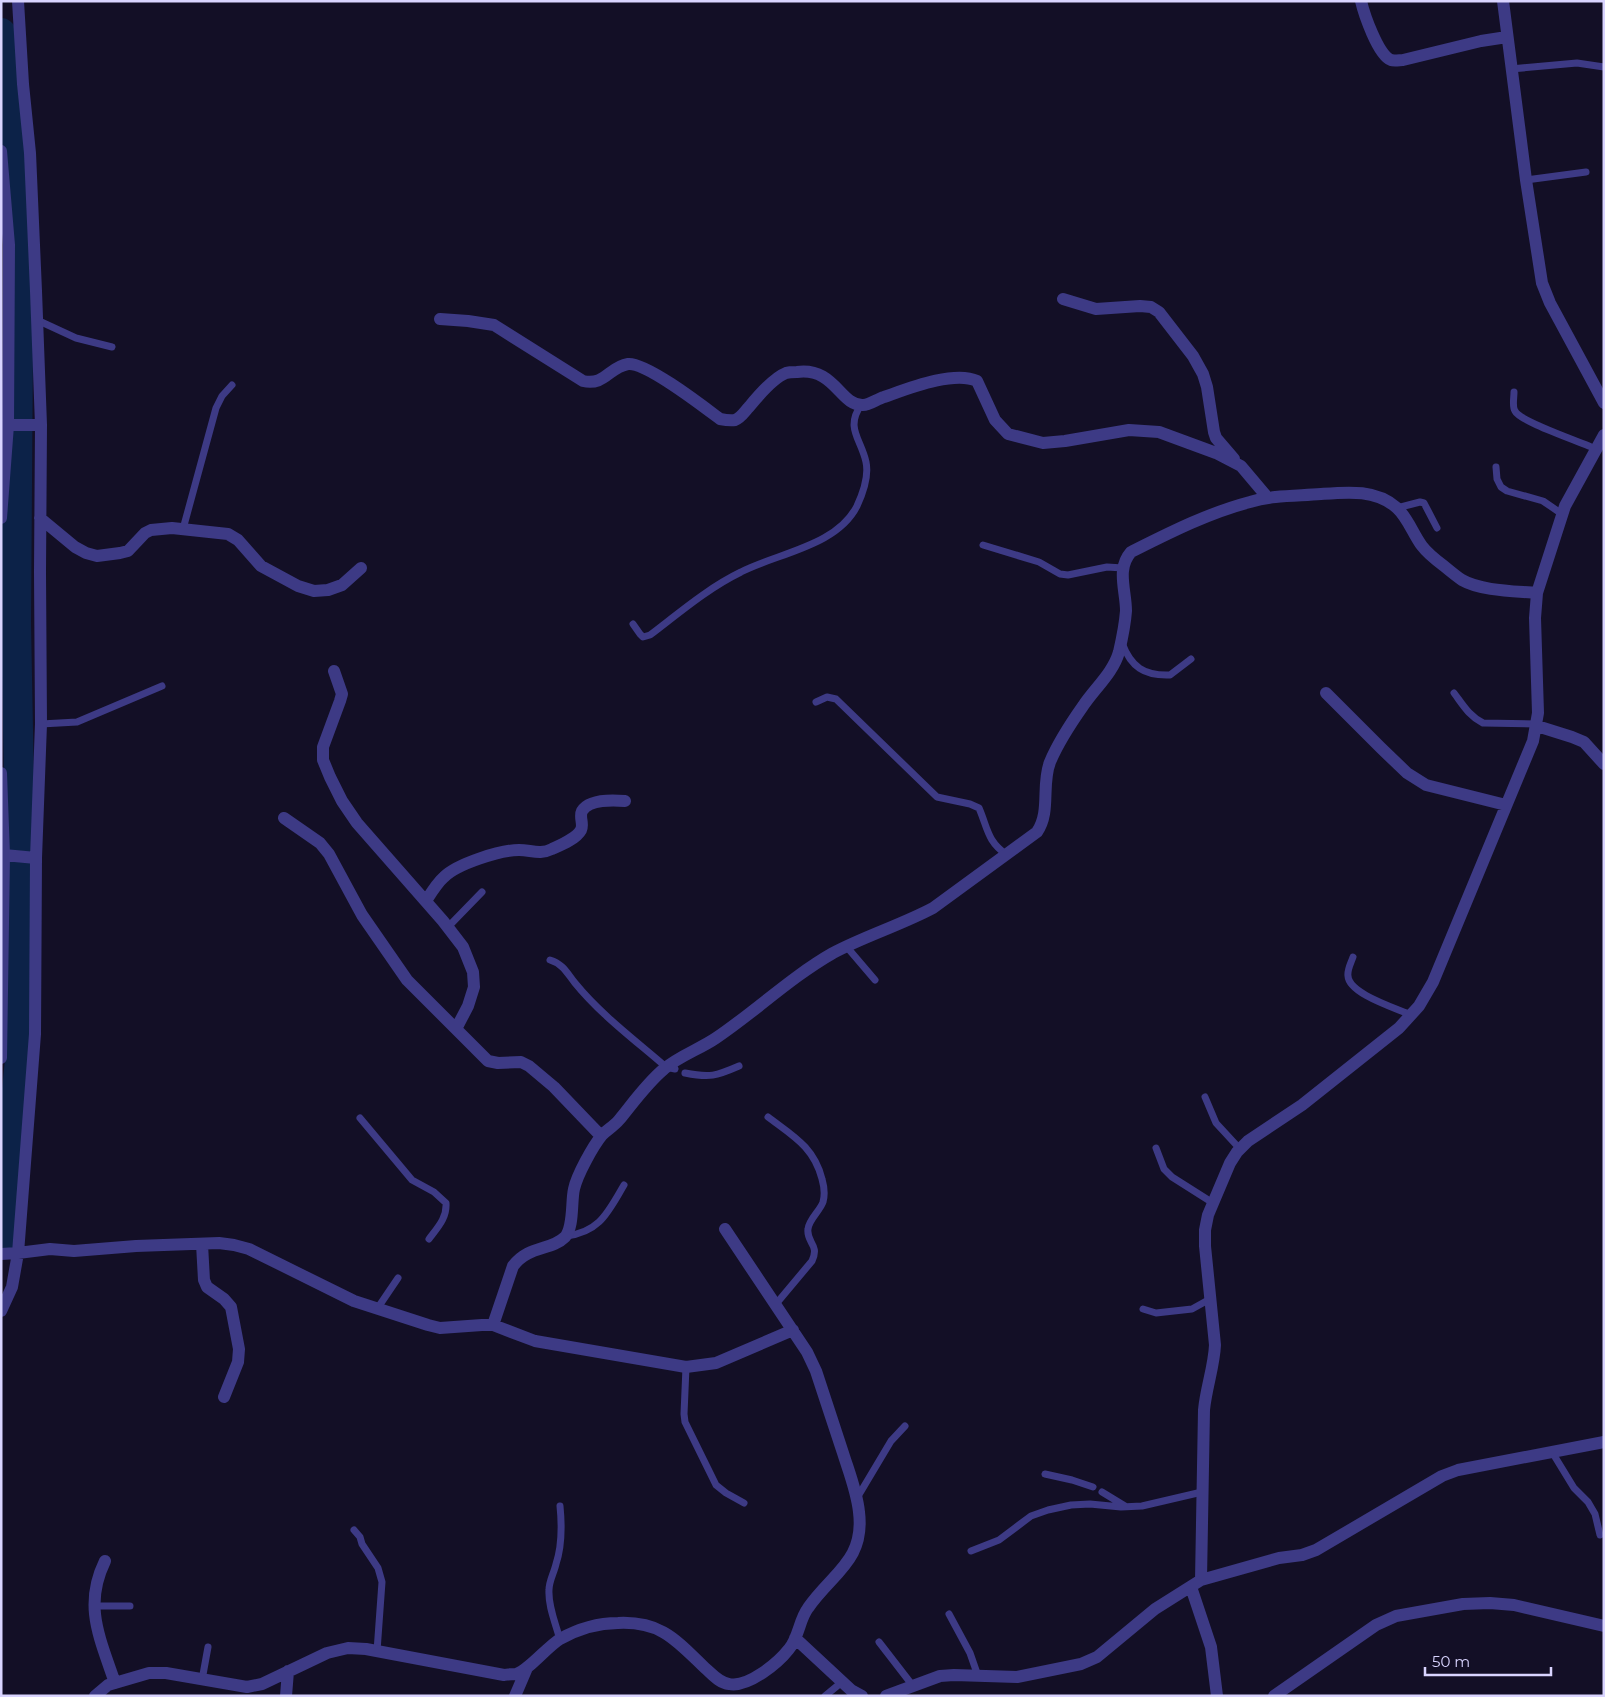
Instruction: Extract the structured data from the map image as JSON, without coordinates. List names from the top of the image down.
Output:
{
  "scale_bar": "50 m"
}
